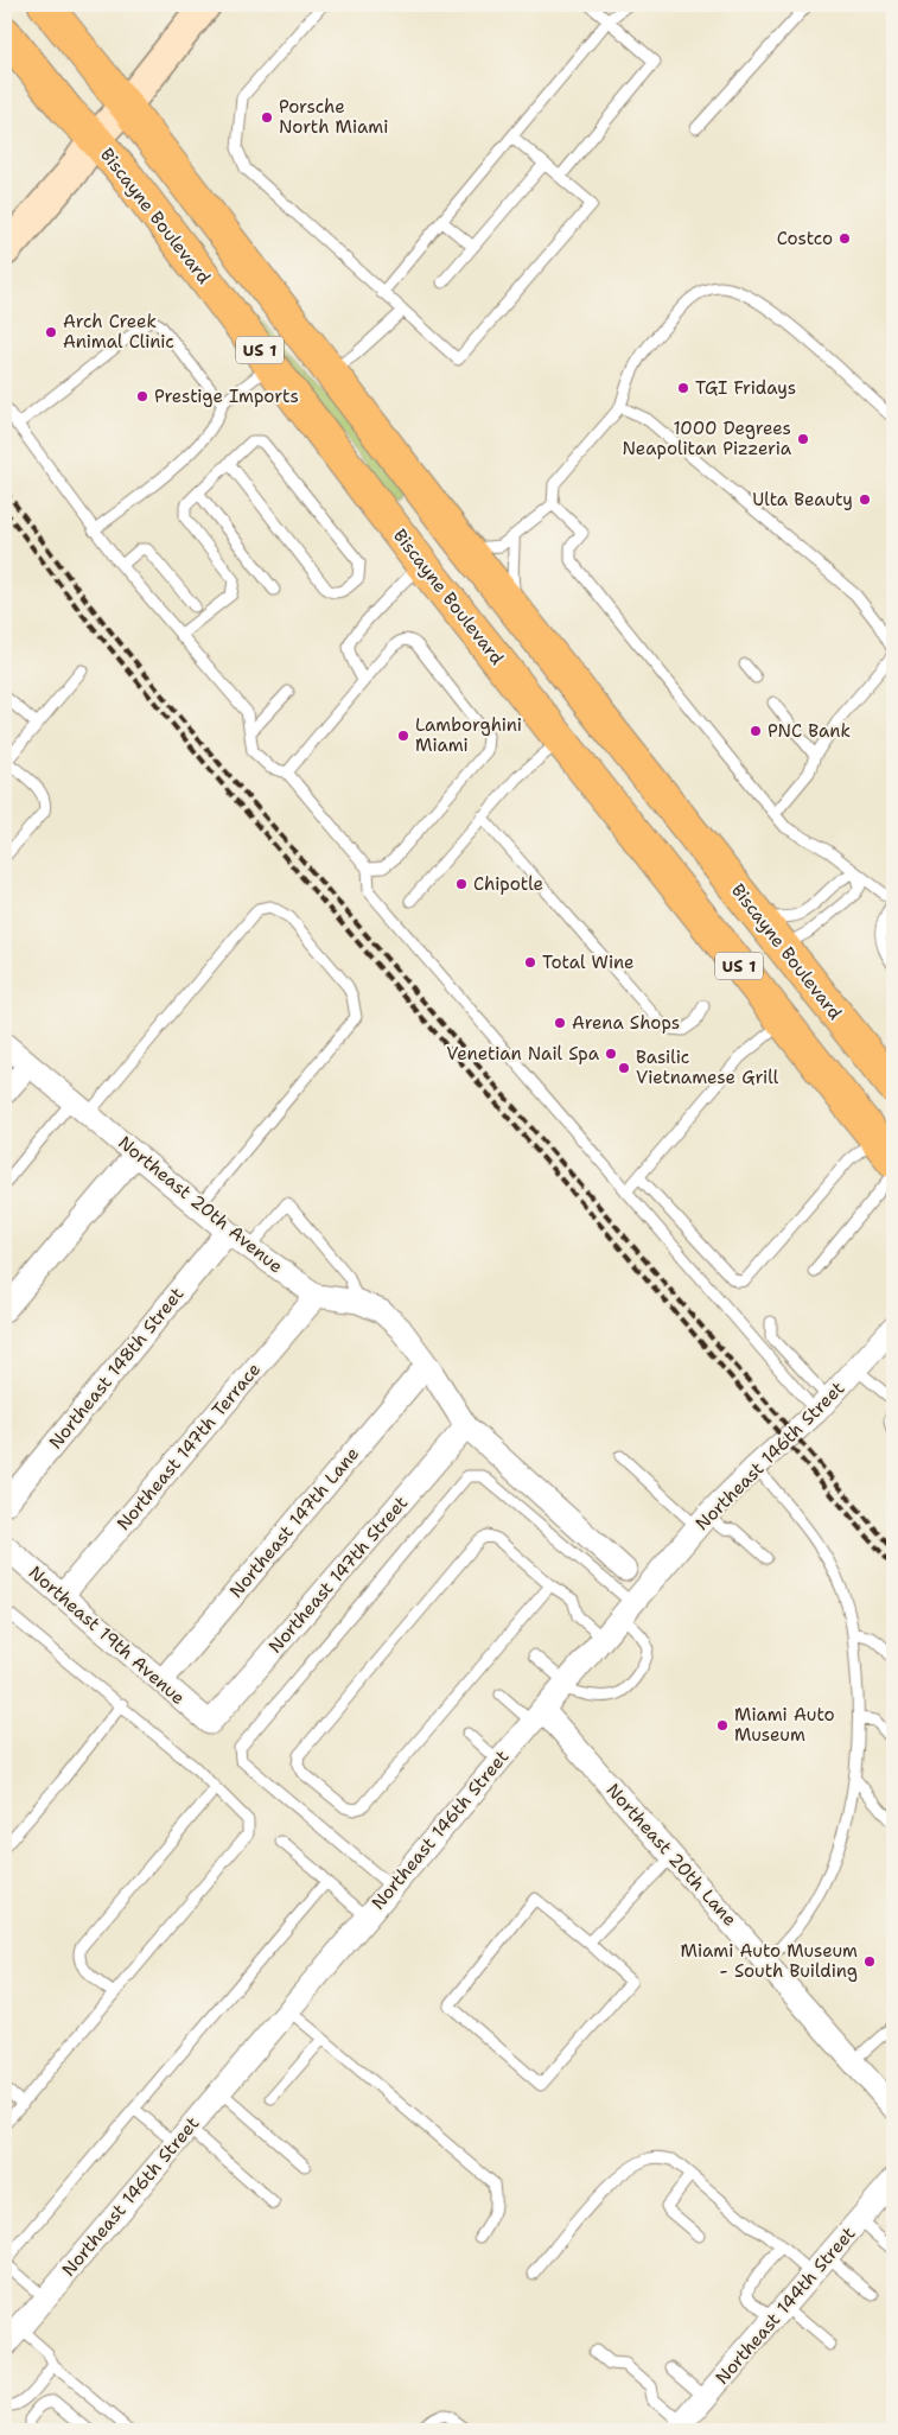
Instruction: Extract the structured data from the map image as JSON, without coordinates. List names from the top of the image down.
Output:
{
  "streets": {
    "main road": ["Biscayne Boulevard", "US 1"],
    "street": [
      "Northeast 20th Avenue",
      "Northeast 148th Street",
      "Northeast 147th Terrace",
      "Northeast 146th Street",
      "Northeast 147th Lane",
      "Northeast 147th Street",
      "Northeast 19th Avenue",
      "Northeast 20th Lane",
      "Northeast 144th Street"
    ]
  },
  "crossings": [
    ["Northeast 20th Avenue", "Northeast 148th Street"],
    ["Northeast 20th Avenue", "Northeast 147th Terrace"],
    ["Northeast 20th Avenue", "Northeast 147th Lane"],
    ["Northeast 20th Avenue", "Northeast 147th Street"],
    ["Northeast 147th Terrace", "Northeast 19th Avenue"],
    ["Northeast 146th Street", "Northeast 20th Lane"],
    ["Northeast 147th Lane", "Northeast 19th Avenue"],
    ["Northeast 147th Street", "Northeast 19th Avenue"]
  ],
  "places": [
    "Porsche North Miami",
    "Costco",
    "Arch Creek Animal Clinic",
    "TGI Fridays",
    "Prestige Imports",
    "1000 Degrees Neapolitan Pizzeria",
    "Ulta Beauty",
    "PNC Bank",
    "Lamborghini Miami",
    "Chipotle",
    "Total Wine",
    "Arena Shops",
    "Venetian Nail Spa",
    "Basilic Vietnamese Grill",
    "Miami Auto Museum",
    "Miami Auto Museum - South Building"
  ]
}
